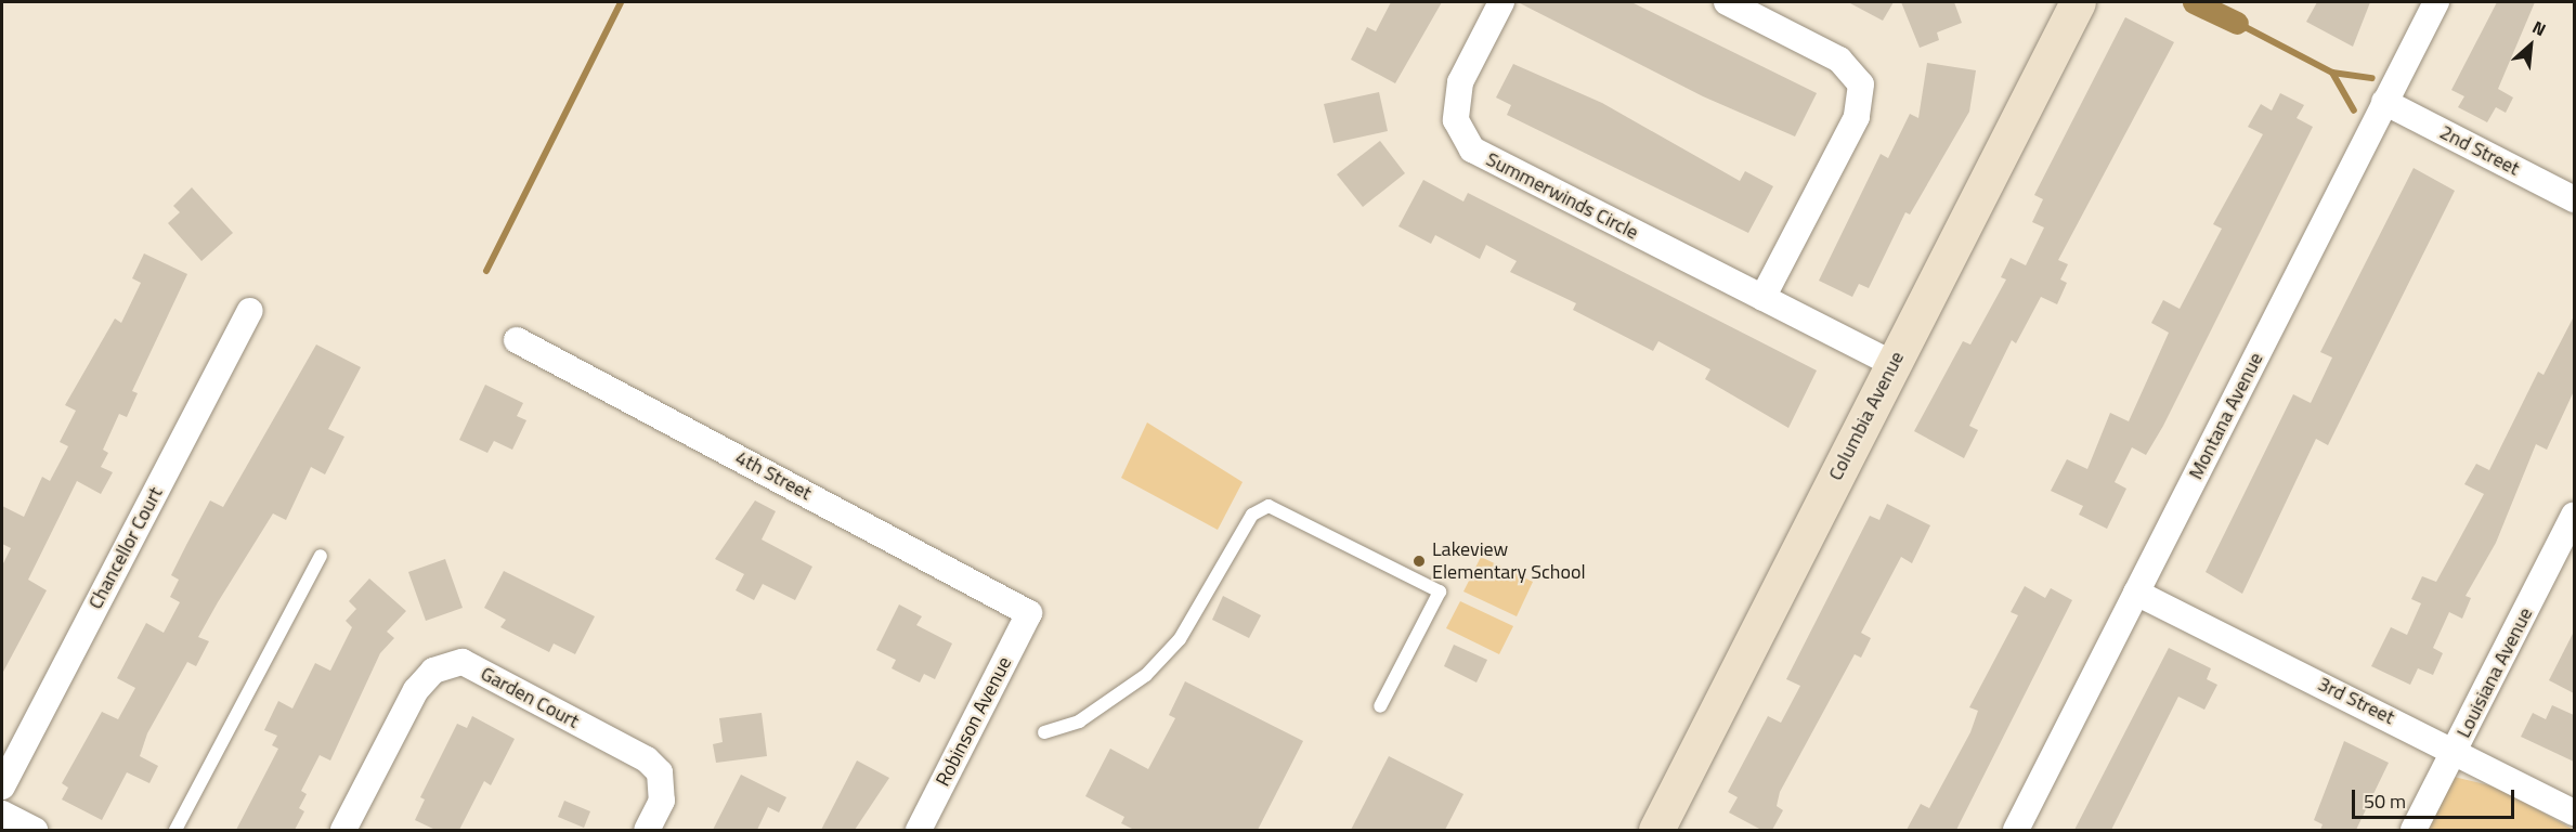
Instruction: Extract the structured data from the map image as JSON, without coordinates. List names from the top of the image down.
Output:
{
  "streets": {
    "street": [
      "2nd Street",
      "Summerwinds Circle",
      "Columbia Avenue",
      "Montana Avenue",
      "4th Street",
      "Chancellor Court",
      "Louisiana Avenue",
      "Garden Court",
      "3rd Street",
      "Robinson Avenue"
    ]
  },
  "crossings": [
    ["2nd Street", "Montana Avenue"],
    ["Summerwinds Circle", "Columbia Avenue"],
    ["Montana Avenue", "3rd Street"],
    ["4th Street", "Robinson Avenue"],
    ["Louisiana Avenue", "3rd Street"]
  ],
  "places": ["Lakeview Elementary School"],
  "scale_bar": "50 m",
  "north": "top right"
}
